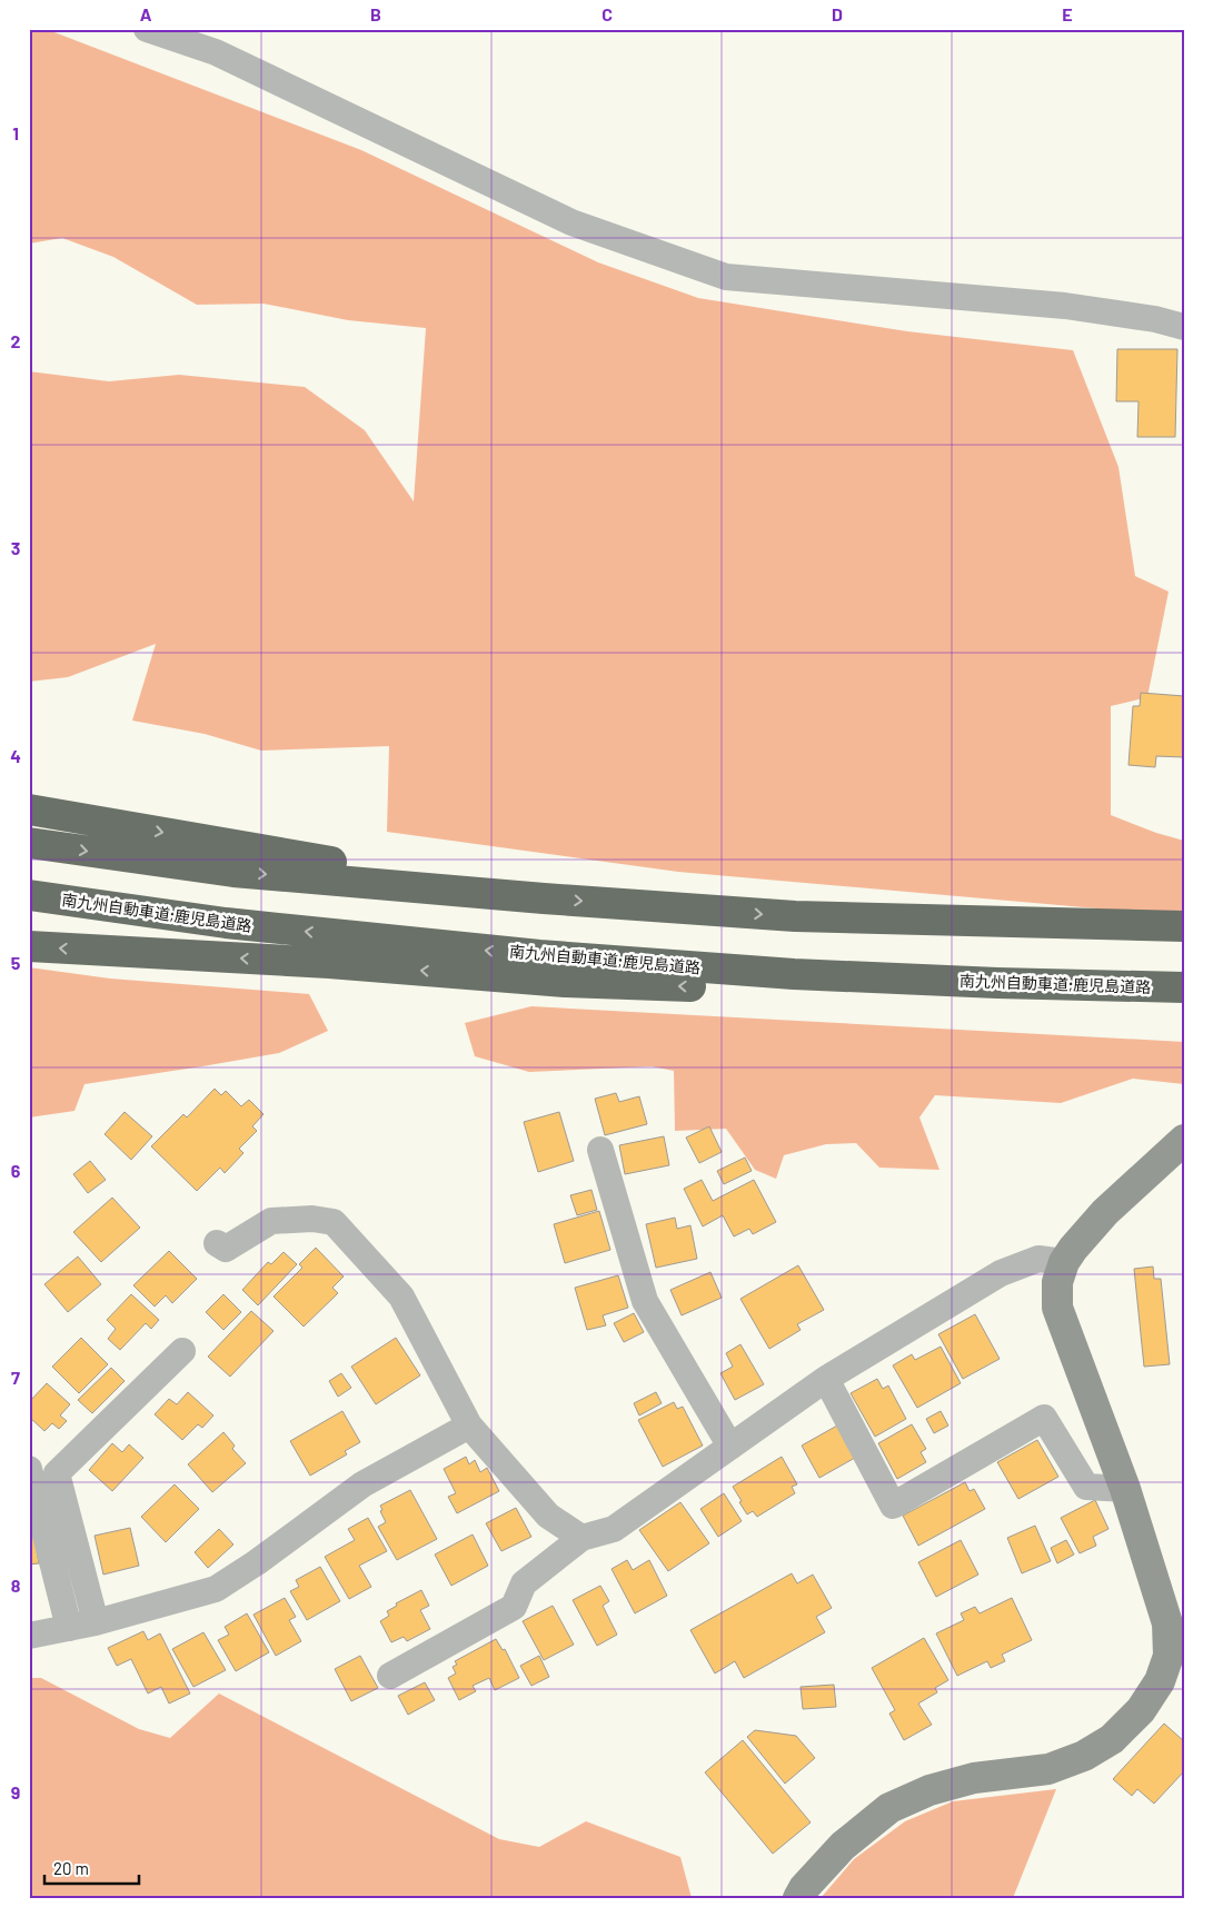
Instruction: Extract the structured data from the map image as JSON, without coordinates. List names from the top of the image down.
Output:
{
  "streets": {
    "highway": ["南九州自動車道;鹿児島道路"]
  },
  "scale_bar": "20 m",
  "grid": {
    "columns": [
      "A",
      "B",
      "C",
      "D",
      "E"
    ],
    "rows": [
      "1",
      "2",
      "3",
      "4",
      "5",
      "6",
      "7",
      "8",
      "9"
    ]
  }
}
